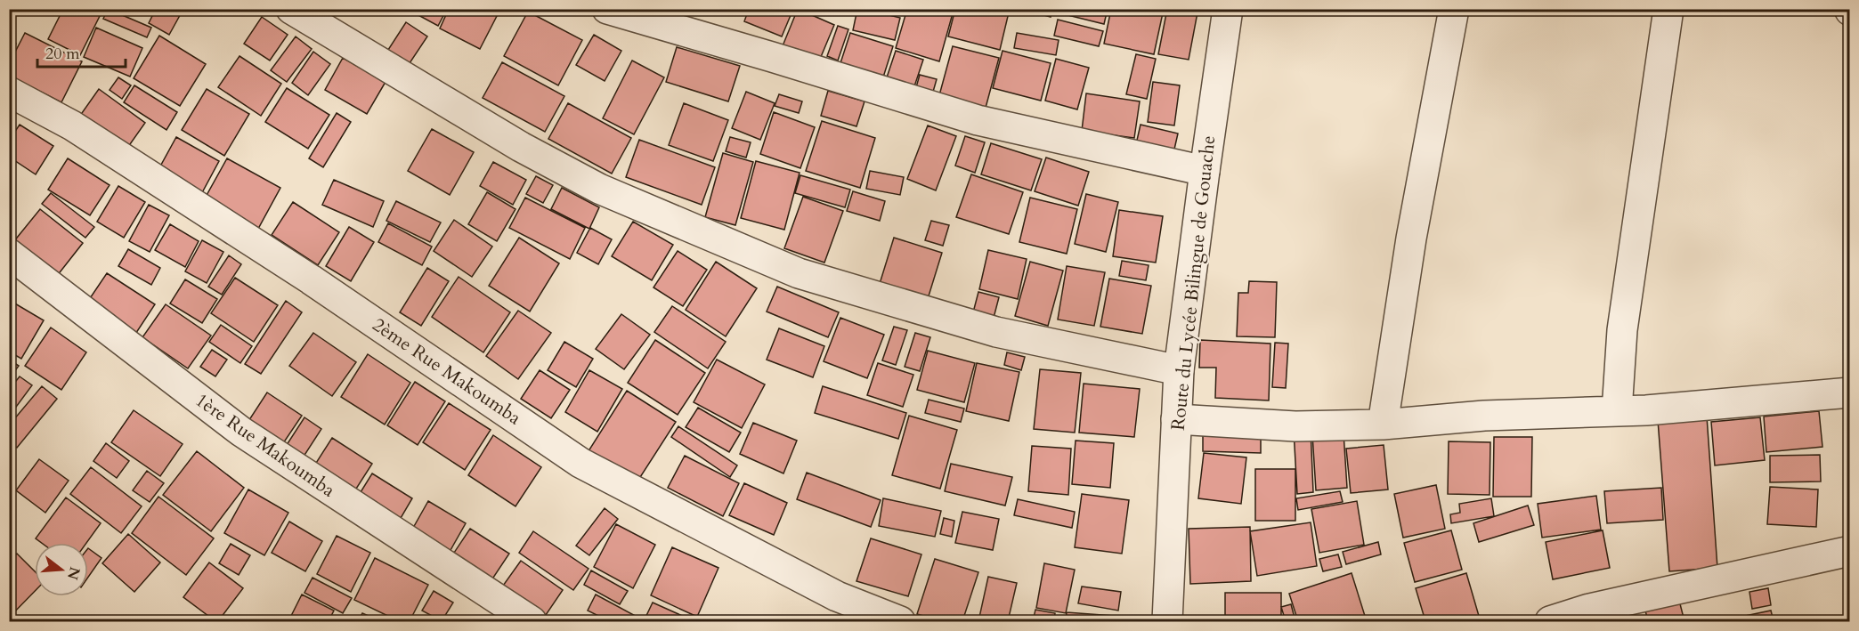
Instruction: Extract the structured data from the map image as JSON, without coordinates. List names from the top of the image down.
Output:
{
  "streets": {
    "street": ["Route du Lycée Bilingue de Gouache", "2ème Rue Makoumba", "1ère Rue Makoumba"]
  },
  "scale_bar": "20 m",
  "north": "right"
}
